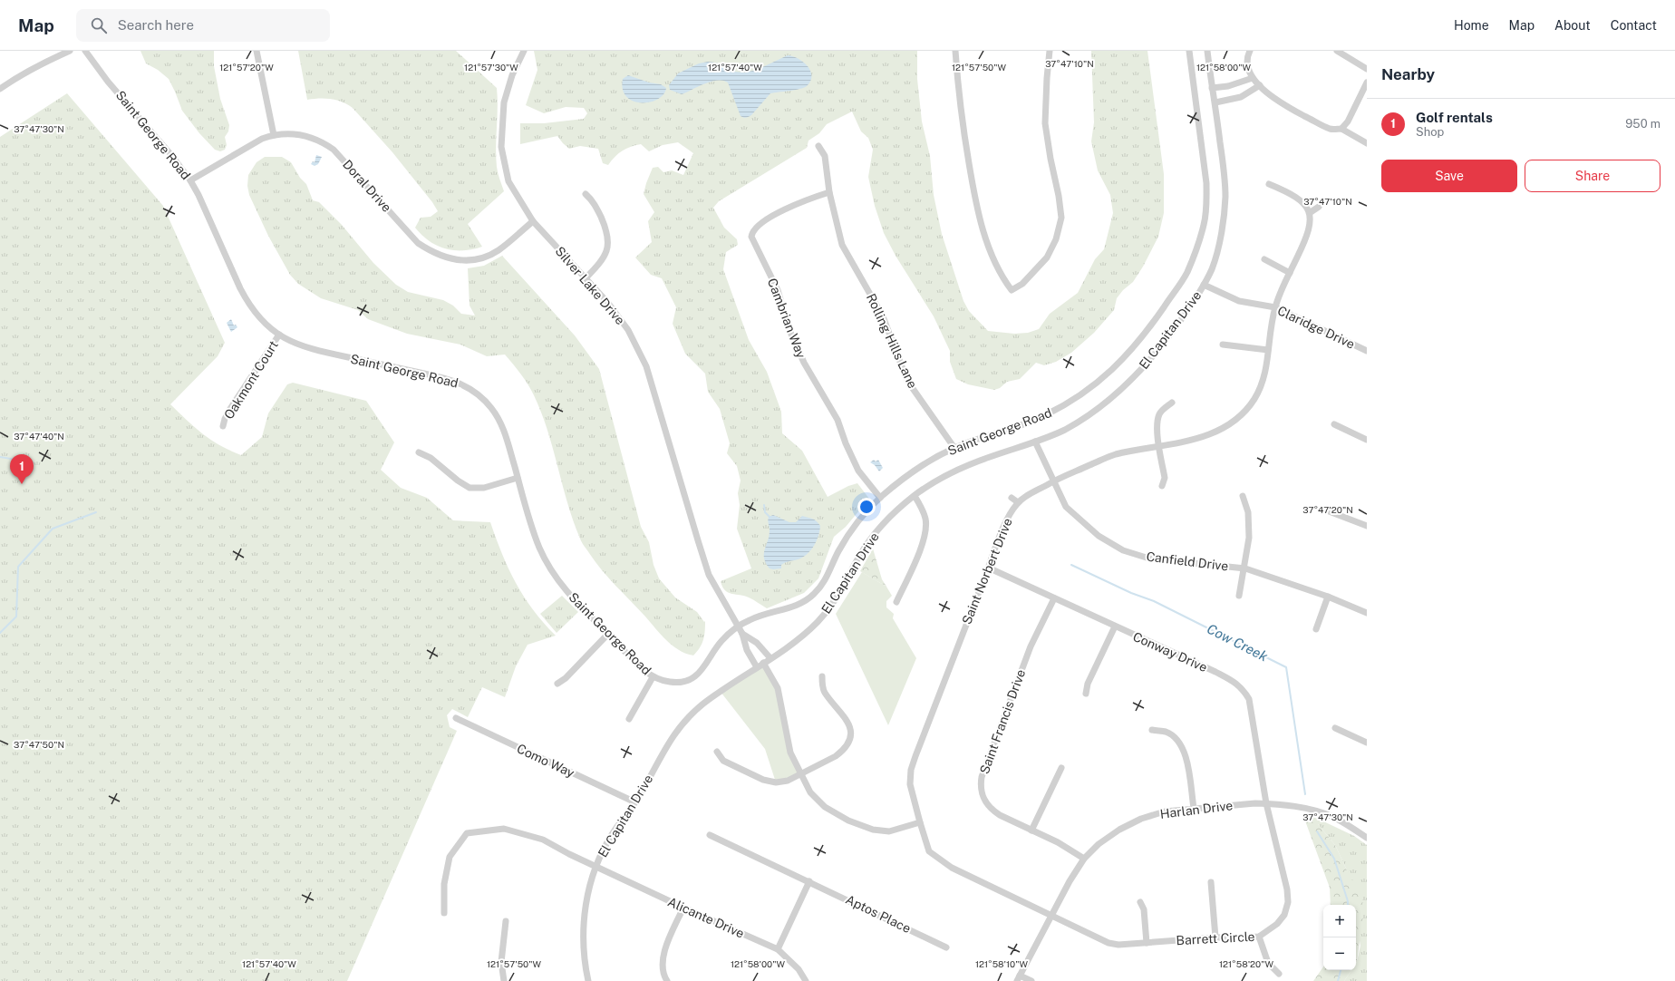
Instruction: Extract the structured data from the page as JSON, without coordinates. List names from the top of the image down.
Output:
{
  "streets": {
    "street": [
      "Saint George Road",
      "Doral Drive",
      "Silver Lake Drive",
      "Cambrian Way",
      "Claridge Drive",
      "El Capitan Drive",
      "Rolling Hills Lane",
      "Oakmont Court",
      "Canfield Drive",
      "Saint Norbert Drive",
      "Conway Drive",
      "Saint Francis Drive",
      "Como Way",
      "Harlan Drive",
      "Aptos Place",
      "Alicante Drive",
      "Barrett Circle"
    ]
  },
  "crossings": [
    ["Saint George Road", "Doral Drive"],
    ["Saint George Road", "Silver Lake Drive"],
    ["Saint George Road", "Cambrian Way"],
    ["Saint George Road", "Rolling Hills Lane"],
    ["Saint George Road", "Oakmont Court"],
    ["Doral Drive", "Silver Lake Drive"],
    ["Cambrian Way", "Rolling Hills Lane"],
    ["Claridge Drive", "El Capitan Drive"],
    ["Claridge Drive", "Saint Norbert Drive"],
    ["El Capitan Drive", "Canfield Drive"],
    ["El Capitan Drive", "Como Way"],
    ["El Capitan Drive", "Alicante Drive"],
    ["Canfield Drive", "Saint Norbert Drive"],
    ["Saint Norbert Drive", "Conway Drive"],
    ["Saint Norbert Drive", "Harlan Drive"],
    ["Saint Norbert Drive", "Barrett Circle"],
    ["Conway Drive", "Saint Francis Drive"],
    ["Conway Drive", "Harlan Drive"],
    ["Conway Drive", "Barrett Circle"],
    ["Saint Francis Drive", "Harlan Drive"],
    ["Harlan Drive", "Barrett Circle"]
  ],
  "water": ["Cow Creek"],
  "page": {
    "header": "Map",
    "search": "Search here",
    "nav": [
      "Home",
      "Map",
      "About",
      "Contact"
    ],
    "heading": "Nearby",
    "list": [
      {
        "mark": "1",
        "name": "Golf rentals",
        "note": "Shop",
        "value": "950 m"
      }
    ],
    "buttons": ["Save", "Share"],
    "pins": "1",
    "map_buttons": ["+", "−"]
  },
  "coordinates": [
    "37°47'10\"N",
    "121°57'20\"W",
    "121°57'30\"W",
    "121°57'40\"W",
    "121°57'50\"W",
    "121°58'00\"W",
    "37°47'30\"N",
    "37°47'40\"N",
    "37°47'20\"N",
    "37°47'50\"N",
    "121°58'10\"W",
    "121°58'20\"W"
  ]
}
